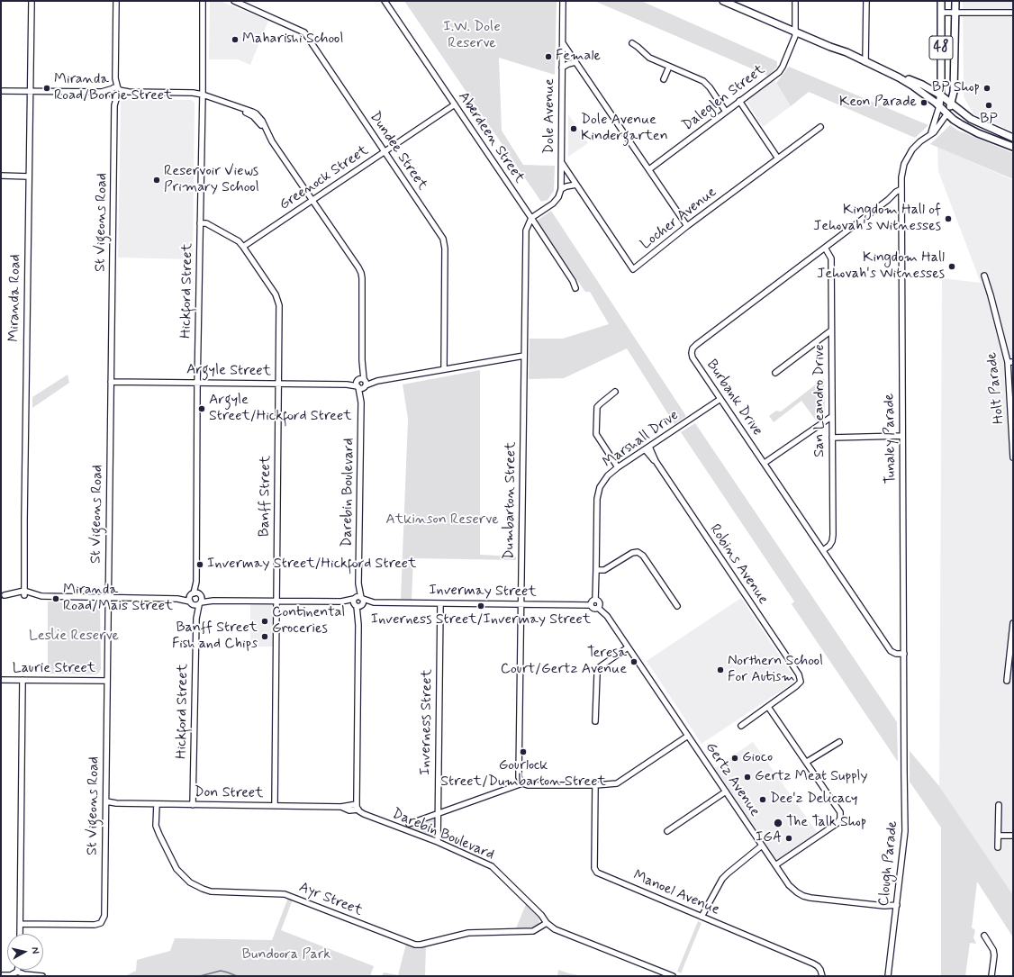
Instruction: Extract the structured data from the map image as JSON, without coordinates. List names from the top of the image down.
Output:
{
  "streets": {
    "main road": ["48"],
    "street": [
      "Daleglen Street",
      "Dole Avenue",
      "Aberdeen Street",
      "Dundee Street",
      "Greenock Street",
      "Locher Avenue",
      "St Vigeons Road",
      "Hickford Street",
      "Miranda Road",
      "Argyle Street",
      "Holt Parade",
      "Burbank Drive",
      "San Leandro Drive",
      "Tunaley Parade",
      "Marshall Drive",
      "Darebin Boulevard",
      "Banff Street",
      "Dumbarton Street",
      "Robins Avenue",
      "Invermay Street",
      "Laurie Street",
      "Inverness Street",
      "Gertz Avenue",
      "Don Street",
      "Clough Parade",
      "Manoel Avenue",
      "Ayr Street"
    ]
  },
  "crossings": [
    ["Dole Avenue", "Locher Avenue"],
    ["Aberdeen Street", "Greenock Street"],
    ["Aberdeen Street", "Dumbarton Street"],
    ["Dundee Street", "Greenock Street"],
    ["Dundee Street", "Argyle Street"],
    ["Greenock Street", "Darebin Boulevard"],
    ["Greenock Street", "Banff Street"],
    ["St Vigeons Road", "Argyle Street"],
    ["St Vigeons Road", "Darebin Boulevard"],
    ["St Vigeons Road", "Laurie Street"],
    ["St Vigeons Road", "Don Street"],
    ["Hickford Street", "Argyle Street"],
    ["Hickford Street", "Darebin Boulevard"],
    ["Hickford Street", "Banff Street"],
    ["Hickford Street", "Don Street"],
    ["Argyle Street", "Darebin Boulevard"],
    ["Argyle Street", "Banff Street"],
    ["Argyle Street", "Dumbarton Street"],
    ["Burbank Drive", "San Leandro Drive"],
    ["Burbank Drive", "Tunaley Parade"],
    ["Burbank Drive", "Marshall Drive"],
    ["Tunaley Parade", "Clough Parade"],
    ["Marshall Drive", "Robins Avenue"],
    ["Marshall Drive", "Invermay Street"],
    ["Marshall Drive", "Gertz Avenue"],
    ["Darebin Boulevard", "Invermay Street"],
    ["Darebin Boulevard", "Inverness Street"],
    ["Darebin Boulevard", "Don Street"],
    ["Darebin Boulevard", "Ayr Street"],
    ["Banff Street", "Don Street"],
    ["Dumbarton Street", "Invermay Street"],
    ["Invermay Street", "Inverness Street"],
    ["Invermay Street", "Gertz Avenue"],
    ["Gertz Avenue", "Clough Parade"],
    ["Don Street", "Ayr Street"]
  ],
  "parks": [
    "I.W. Dole Reserve",
    "Atkinson Reserve",
    "Leslie Reserve",
    "Bundoora Park"
  ],
  "places": [
    "Maharishi School",
    "Female",
    "Miranda Road/Borrie Street",
    "BP Shop",
    "Keon Parade",
    "BP",
    "Dole Avenue Kindergarten",
    "Reservoir Views Primary School",
    "Kingdom Hall of Jehovah's Witnesses",
    "Kingdom Hall Jehovah's Witnesses",
    "Argyle Street/Hickford Street",
    "Invermay Street/Hickford Street",
    "Miranda Road/Mais Street",
    "Inverness Street/Invermay Street",
    "Continental Groceries",
    "Banff Street Fish and Chips",
    "Teresa Court/Gertz Avenue",
    "Northern School For Autism",
    "Gourlock Street/Dumbarton Street",
    "Gioco",
    "Gertz Meat Supply",
    "Dee'z Delicacy",
    "The Talk Shop",
    "IGA"
  ],
  "north": "right"
}
